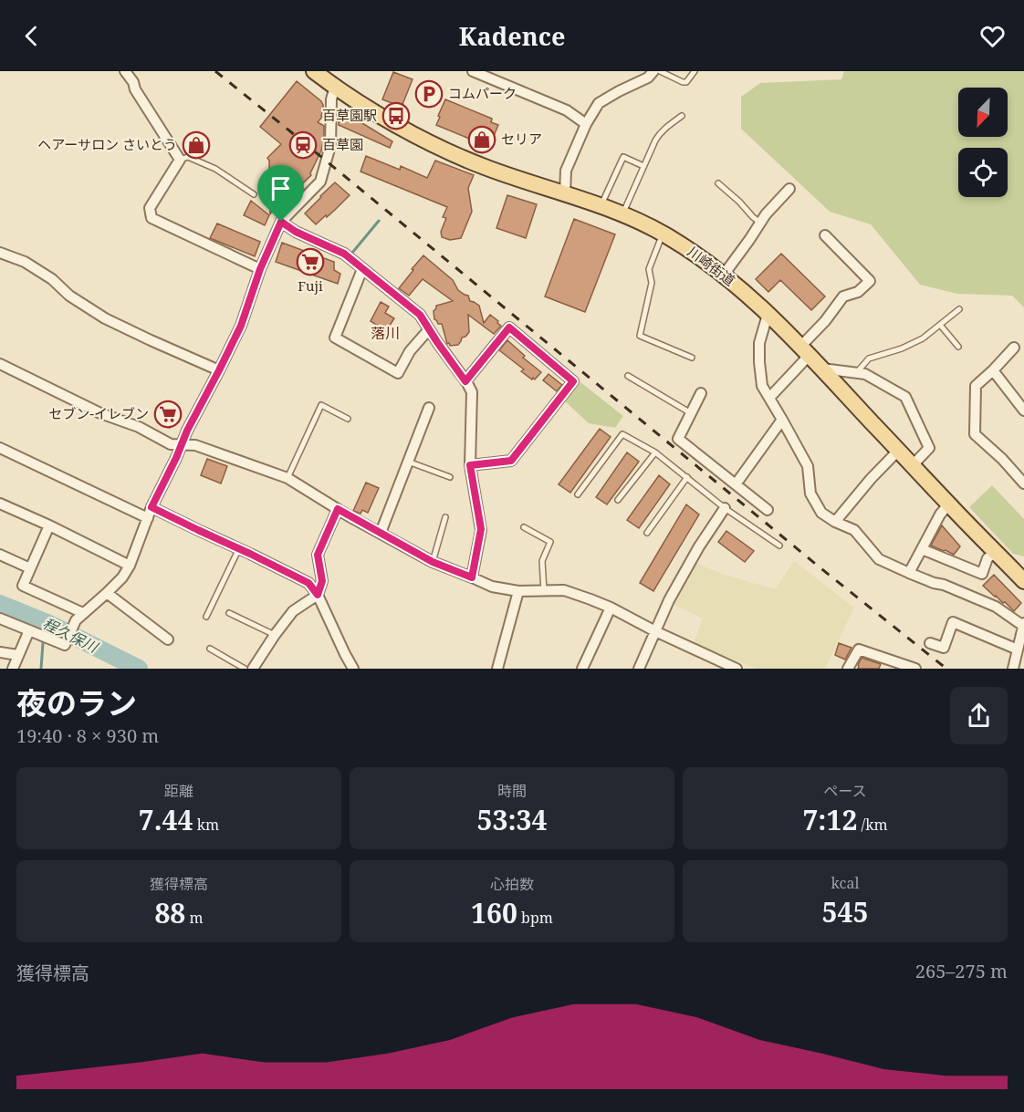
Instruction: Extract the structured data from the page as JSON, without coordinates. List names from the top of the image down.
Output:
{
  "streets": {
    "main road": ["川崎街道"]
  },
  "districts": ["落川"],
  "water": ["程久保川"],
  "places": {
    "parking": ["コムパーク"],
    "bus stop": ["百草園駅"],
    "shop": ["セリア", "ヘアーサロン さいとう"],
    "station": ["百草園"],
    "supermarket": ["Fuji", "セブン-イレブン"]
  },
  "north": "bottom left",
  "page": {
    "header": "Kadence",
    "heading": ["夜のラン", "19:40 · 8 × 930 m"],
    "stats": [
      ["距離", "7.44 km"],
      ["時間", "53:34"],
      ["ペース", "7:12 /km"],
      ["獲得標高", "88 m"],
      ["心拍数", "160 bpm"],
      ["kcal", "545"]
    ],
    "chart": ["獲得標高", "265–275 m"]
  }
}
